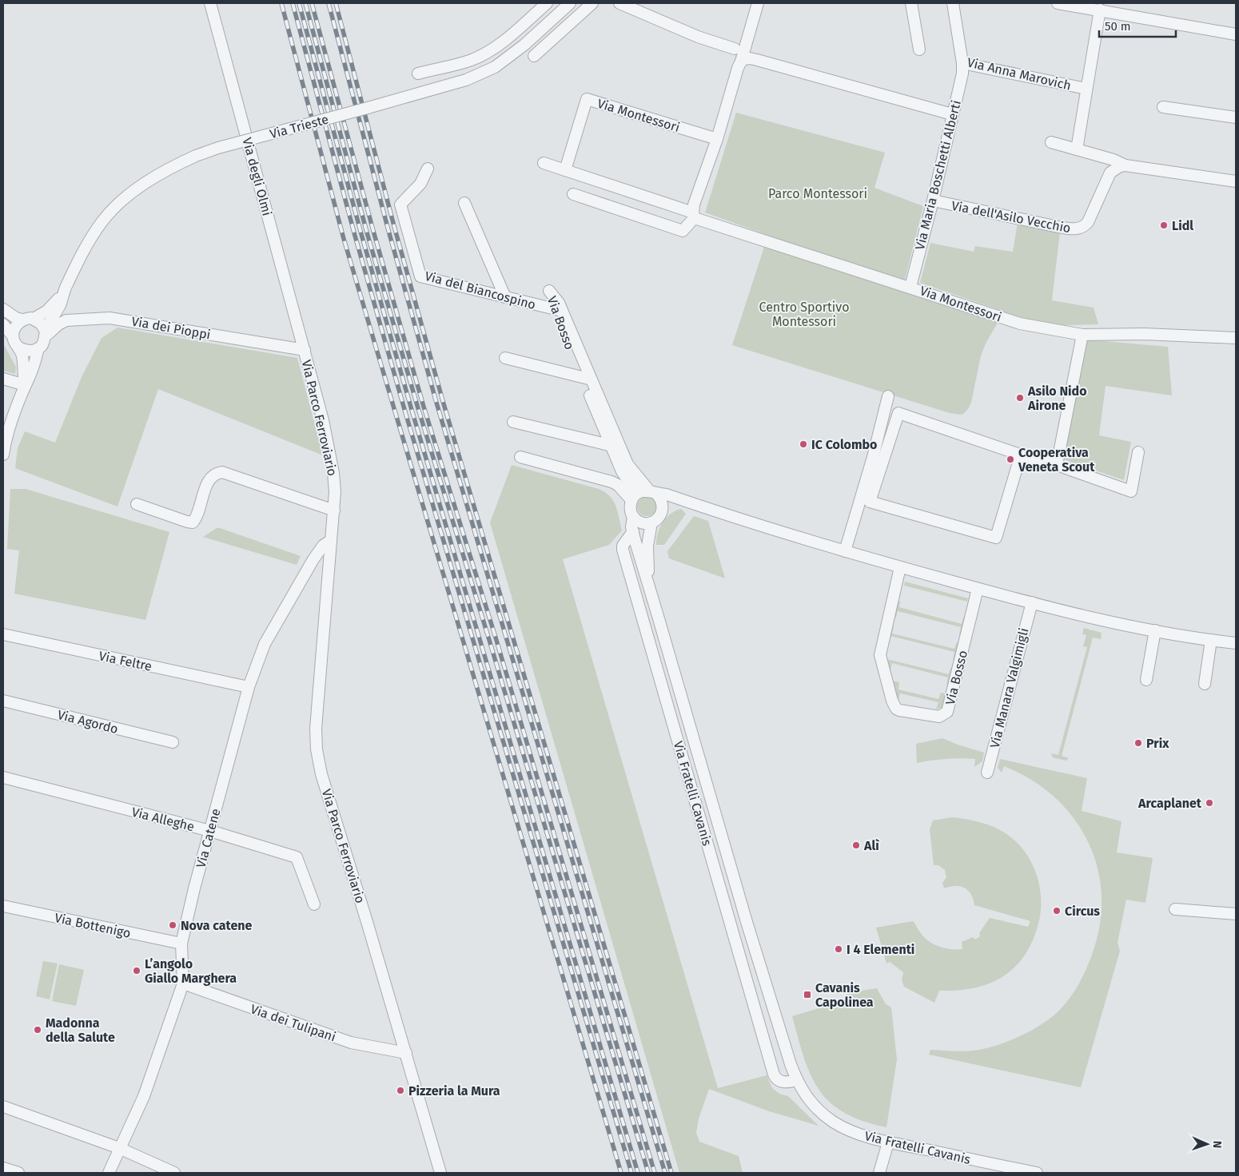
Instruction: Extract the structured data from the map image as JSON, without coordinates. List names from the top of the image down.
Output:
{
  "streets": {
    "street": [
      "Via Anna Marovich",
      "Via Montessori",
      "Via Trieste",
      "Via Maria Boschetti Alberti",
      "Via degli Olmi",
      "Via dell'Asilo Vecchio",
      "Via del Biancospino",
      "Via Bosso",
      "Via dei Pioppi",
      "Via Parco Ferroviario",
      "Via Feltre",
      "Via Manara Valgimigli",
      "Via Agordo",
      "Via Fratelli Cavanis",
      "Via Alleghe",
      "Via Catene",
      "Via Bottenigo",
      "Via dei Tulipani"
    ]
  },
  "crossings": [
    ["Via Anna Marovich", "Via Maria Boschetti Alberti"],
    ["Via Montessori", "Via Maria Boschetti Alberti"],
    ["Via Trieste", "Via dei Pioppi"],
    ["Via Maria Boschetti Alberti", "Via dell'Asilo Vecchio"],
    ["Via degli Olmi", "Via dei Pioppi"],
    ["Via degli Olmi", "Via Parco Ferroviario"],
    ["Via del Biancospino", "Via Bosso"],
    ["Via Bosso", "Via Fratelli Cavanis"],
    ["Via dei Pioppi", "Via Parco Ferroviario"],
    ["Via Parco Ferroviario", "Via Catene"],
    ["Via Parco Ferroviario", "Via dei Tulipani"],
    ["Via Feltre", "Via Catene"],
    ["Via Alleghe", "Via Catene"],
    ["Via Catene", "Via Bottenigo"],
    ["Via Catene", "Via dei Tulipani"]
  ],
  "parks": ["Parco Montessori", "Centro Sportivo Montessori"],
  "places": {
    "other": [
      "Lidl",
      "Asilo Nido Airone",
      "IC Colombo",
      "Cooperativa Veneta Scout",
      "Prix",
      "Arcaplanet",
      "Alì",
      "Circus",
      "Nova catene",
      "I 4 Elementi",
      "L’angolo Giallo Marghera",
      "Madonna della Salute",
      "Pizzeria la Mura"
    ],
    "transit": ["Cavanis Capolinea"]
  },
  "scale_bar": "50 m",
  "north": "right"
}
